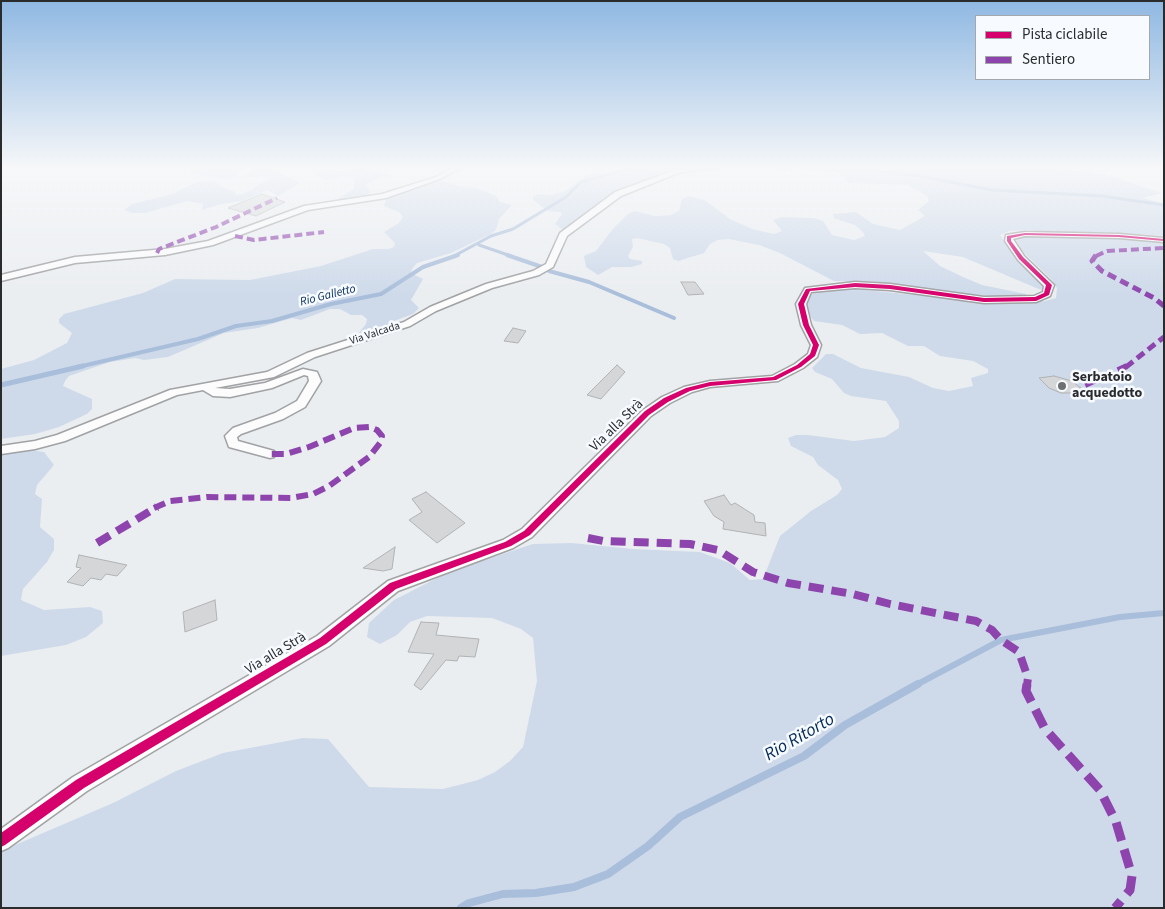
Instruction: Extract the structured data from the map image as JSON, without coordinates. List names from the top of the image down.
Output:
{
  "streets": {
    "street": ["Via Valcada", "Via alla Strà"]
  },
  "water": ["Rio Galletto", "Rio Ritorto"],
  "places": ["Serbatoio acquedotto"],
  "legend": ["Pista ciclabile", "Sentiero"]
}
